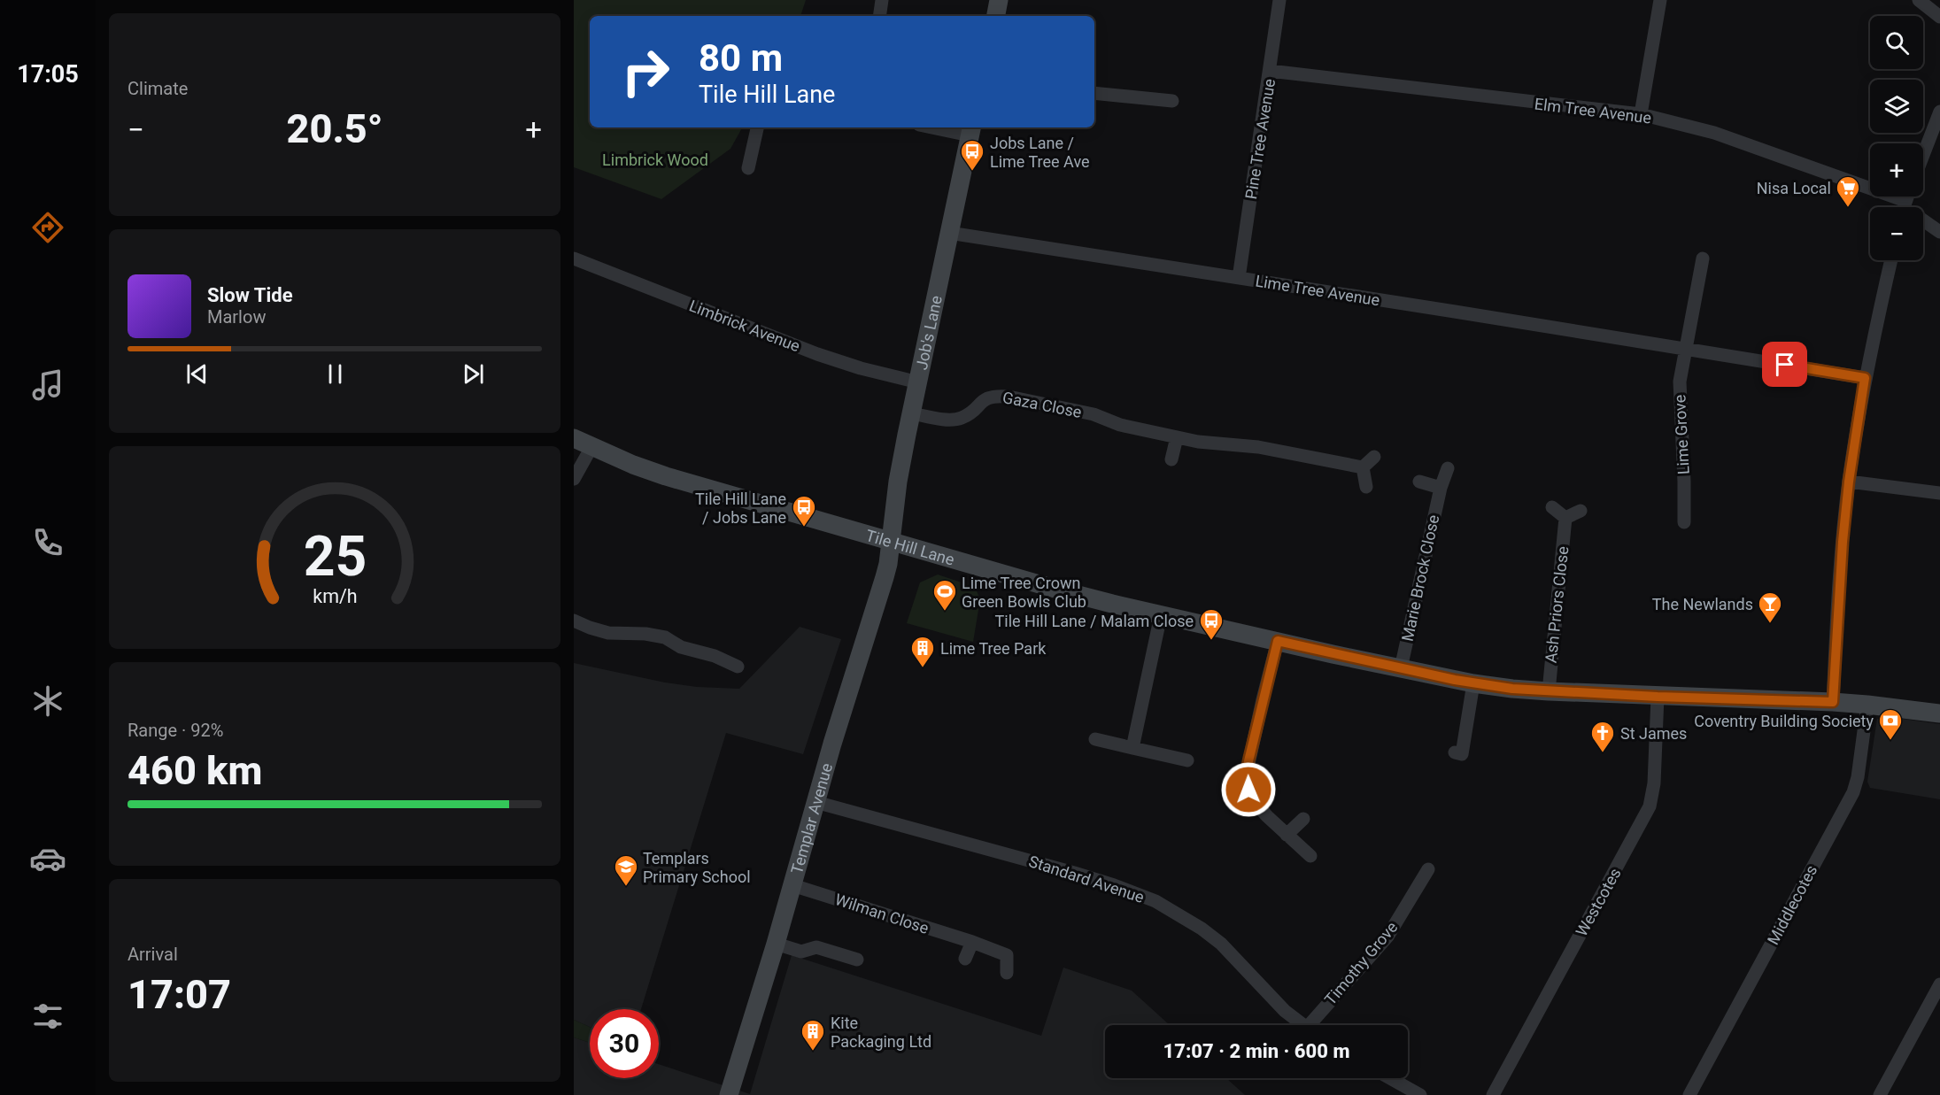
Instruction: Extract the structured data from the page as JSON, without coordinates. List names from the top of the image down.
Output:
{
  "streets": {
    "main road": ["Job's Lane", "Tile Hill Lane", "Templar Avenue"],
    "street": [
      "Elm Tree Avenue",
      "Pine Tree Avenue",
      "Lime Tree Avenue",
      "Limbrick Avenue",
      "Gaza Close",
      "Lime Grove",
      "Marie Brock Close",
      "Ash Priors Close",
      "Standard Avenue",
      "Westcotes",
      "Middlecotes",
      "Wilman Close",
      "Timothy Grove"
    ]
  },
  "crossings": [
    ["Elm Tree Avenue", "Pine Tree Avenue"],
    ["Pine Tree Avenue", "Lime Tree Avenue"],
    ["Lime Tree Avenue", "Job's Lane"],
    ["Lime Tree Avenue", "Lime Grove"],
    ["Limbrick Avenue", "Job's Lane"],
    ["Job's Lane", "Gaza Close"],
    ["Job's Lane", "Tile Hill Lane"],
    ["Job's Lane", "Templar Avenue"],
    ["Tile Hill Lane", "Marie Brock Close"],
    ["Tile Hill Lane", "Ash Priors Close"],
    ["Tile Hill Lane", "Templar Avenue"],
    ["Tile Hill Lane", "Westcotes"],
    ["Tile Hill Lane", "Middlecotes"],
    ["Templar Avenue", "Standard Avenue"],
    ["Templar Avenue", "Wilman Close"]
  ],
  "parks": ["Limbrick Wood"],
  "places": {
    "bus stop": ["Jobs Lane / Lime Tree Ave", "Tile Hill Lane / Jobs Lane", "Tile Hill Lane / Malam Close"],
    "supermarket": ["Nisa Local"],
    "sports": ["Lime Tree Crown Green Bowls Club"],
    "bar": ["The Newlands"],
    "building": ["Lime Tree Park", "Kite Packaging Ltd"],
    "bank": ["Coventry Building Society"],
    "church": ["St James"],
    "school or university": ["Templars Primary School"]
  },
  "page": {
    "tabs": "17:05",
    "tile": [
      "Climate",
      ["Range · 92%", "460 km"],
      ["Arrival", "17:07"]
    ],
    "map_buttons": ["+", "−"],
    "turn": ["80 m", "Tile Hill Lane"],
    "heat": ["−", "20.5°", "+"],
    "song": ["Slow Tide", "Marlow"],
    "limit": "30",
    "trip": "17:07 · 2 min · 600 m",
    "gauge": ["25", "km/h"]
  }
}
